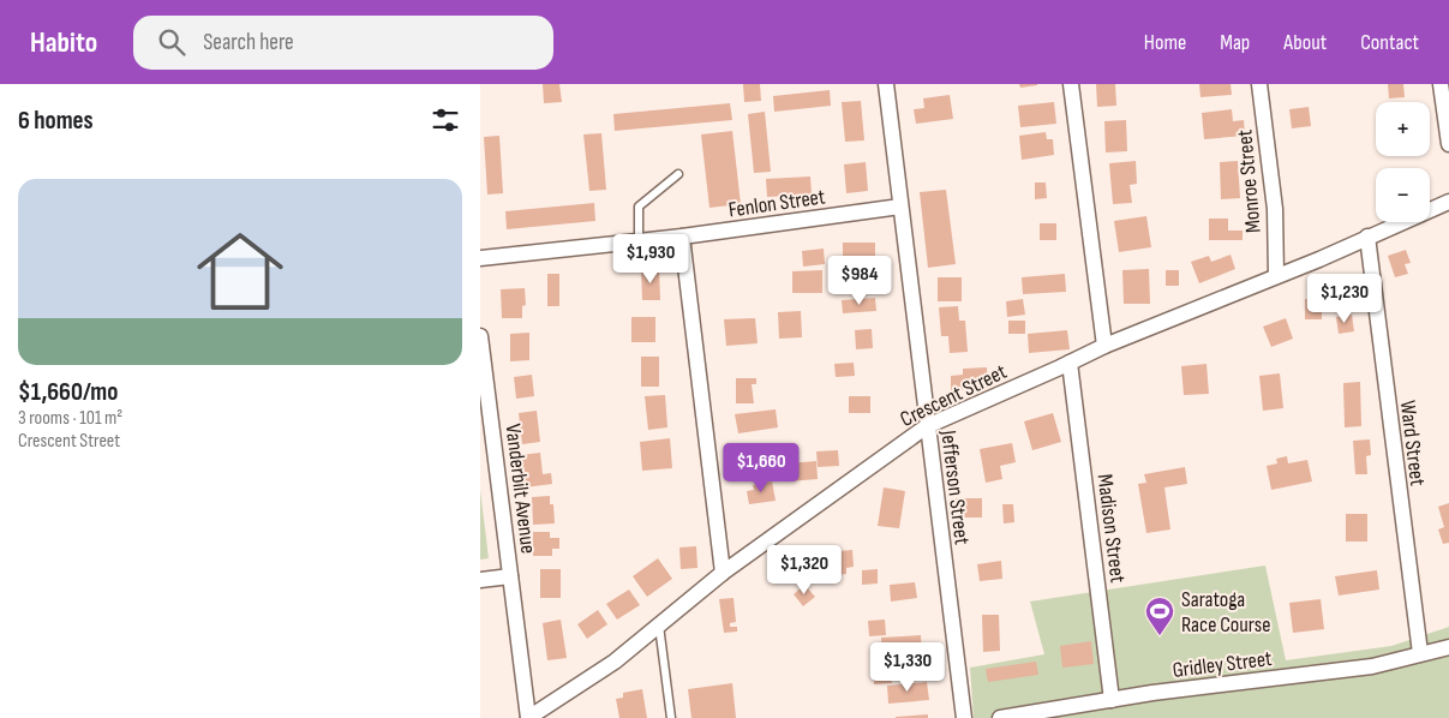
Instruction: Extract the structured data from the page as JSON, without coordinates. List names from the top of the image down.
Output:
{
  "streets": {
    "street": [
      "Monroe Street",
      "Fenlon Street",
      "Crescent Street",
      "Ward Street",
      "Jefferson Street",
      "Vanderbilt Avenue",
      "Madison Street",
      "Gridley Street"
    ]
  },
  "crossings": [
    ["Monroe Street", "Crescent Street"],
    ["Fenlon Street", "Jefferson Street"],
    ["Crescent Street", "Ward Street"],
    ["Crescent Street", "Jefferson Street"],
    ["Crescent Street", "Vanderbilt Avenue"],
    ["Crescent Street", "Madison Street"],
    ["Ward Street", "Gridley Street"],
    ["Madison Street", "Gridley Street"]
  ],
  "places": {
    "sports": ["Saratoga Race Course"]
  },
  "page": {
    "header": "Habito",
    "search": "Search here",
    "nav": [
      "Home",
      "Map",
      "About",
      "Contact"
    ],
    "heading": "6 homes",
    "map_buttons": ["+", "−"],
    "list": [
      {
        "name": "$1,660/mo",
        "note": "3 rooms · 101 m² · Crescent Street"
      }
    ],
    "price": [
      "$1,930",
      "$984",
      "$1,230",
      "$1,660",
      "$1,320",
      "$1,330"
    ]
  }
}
